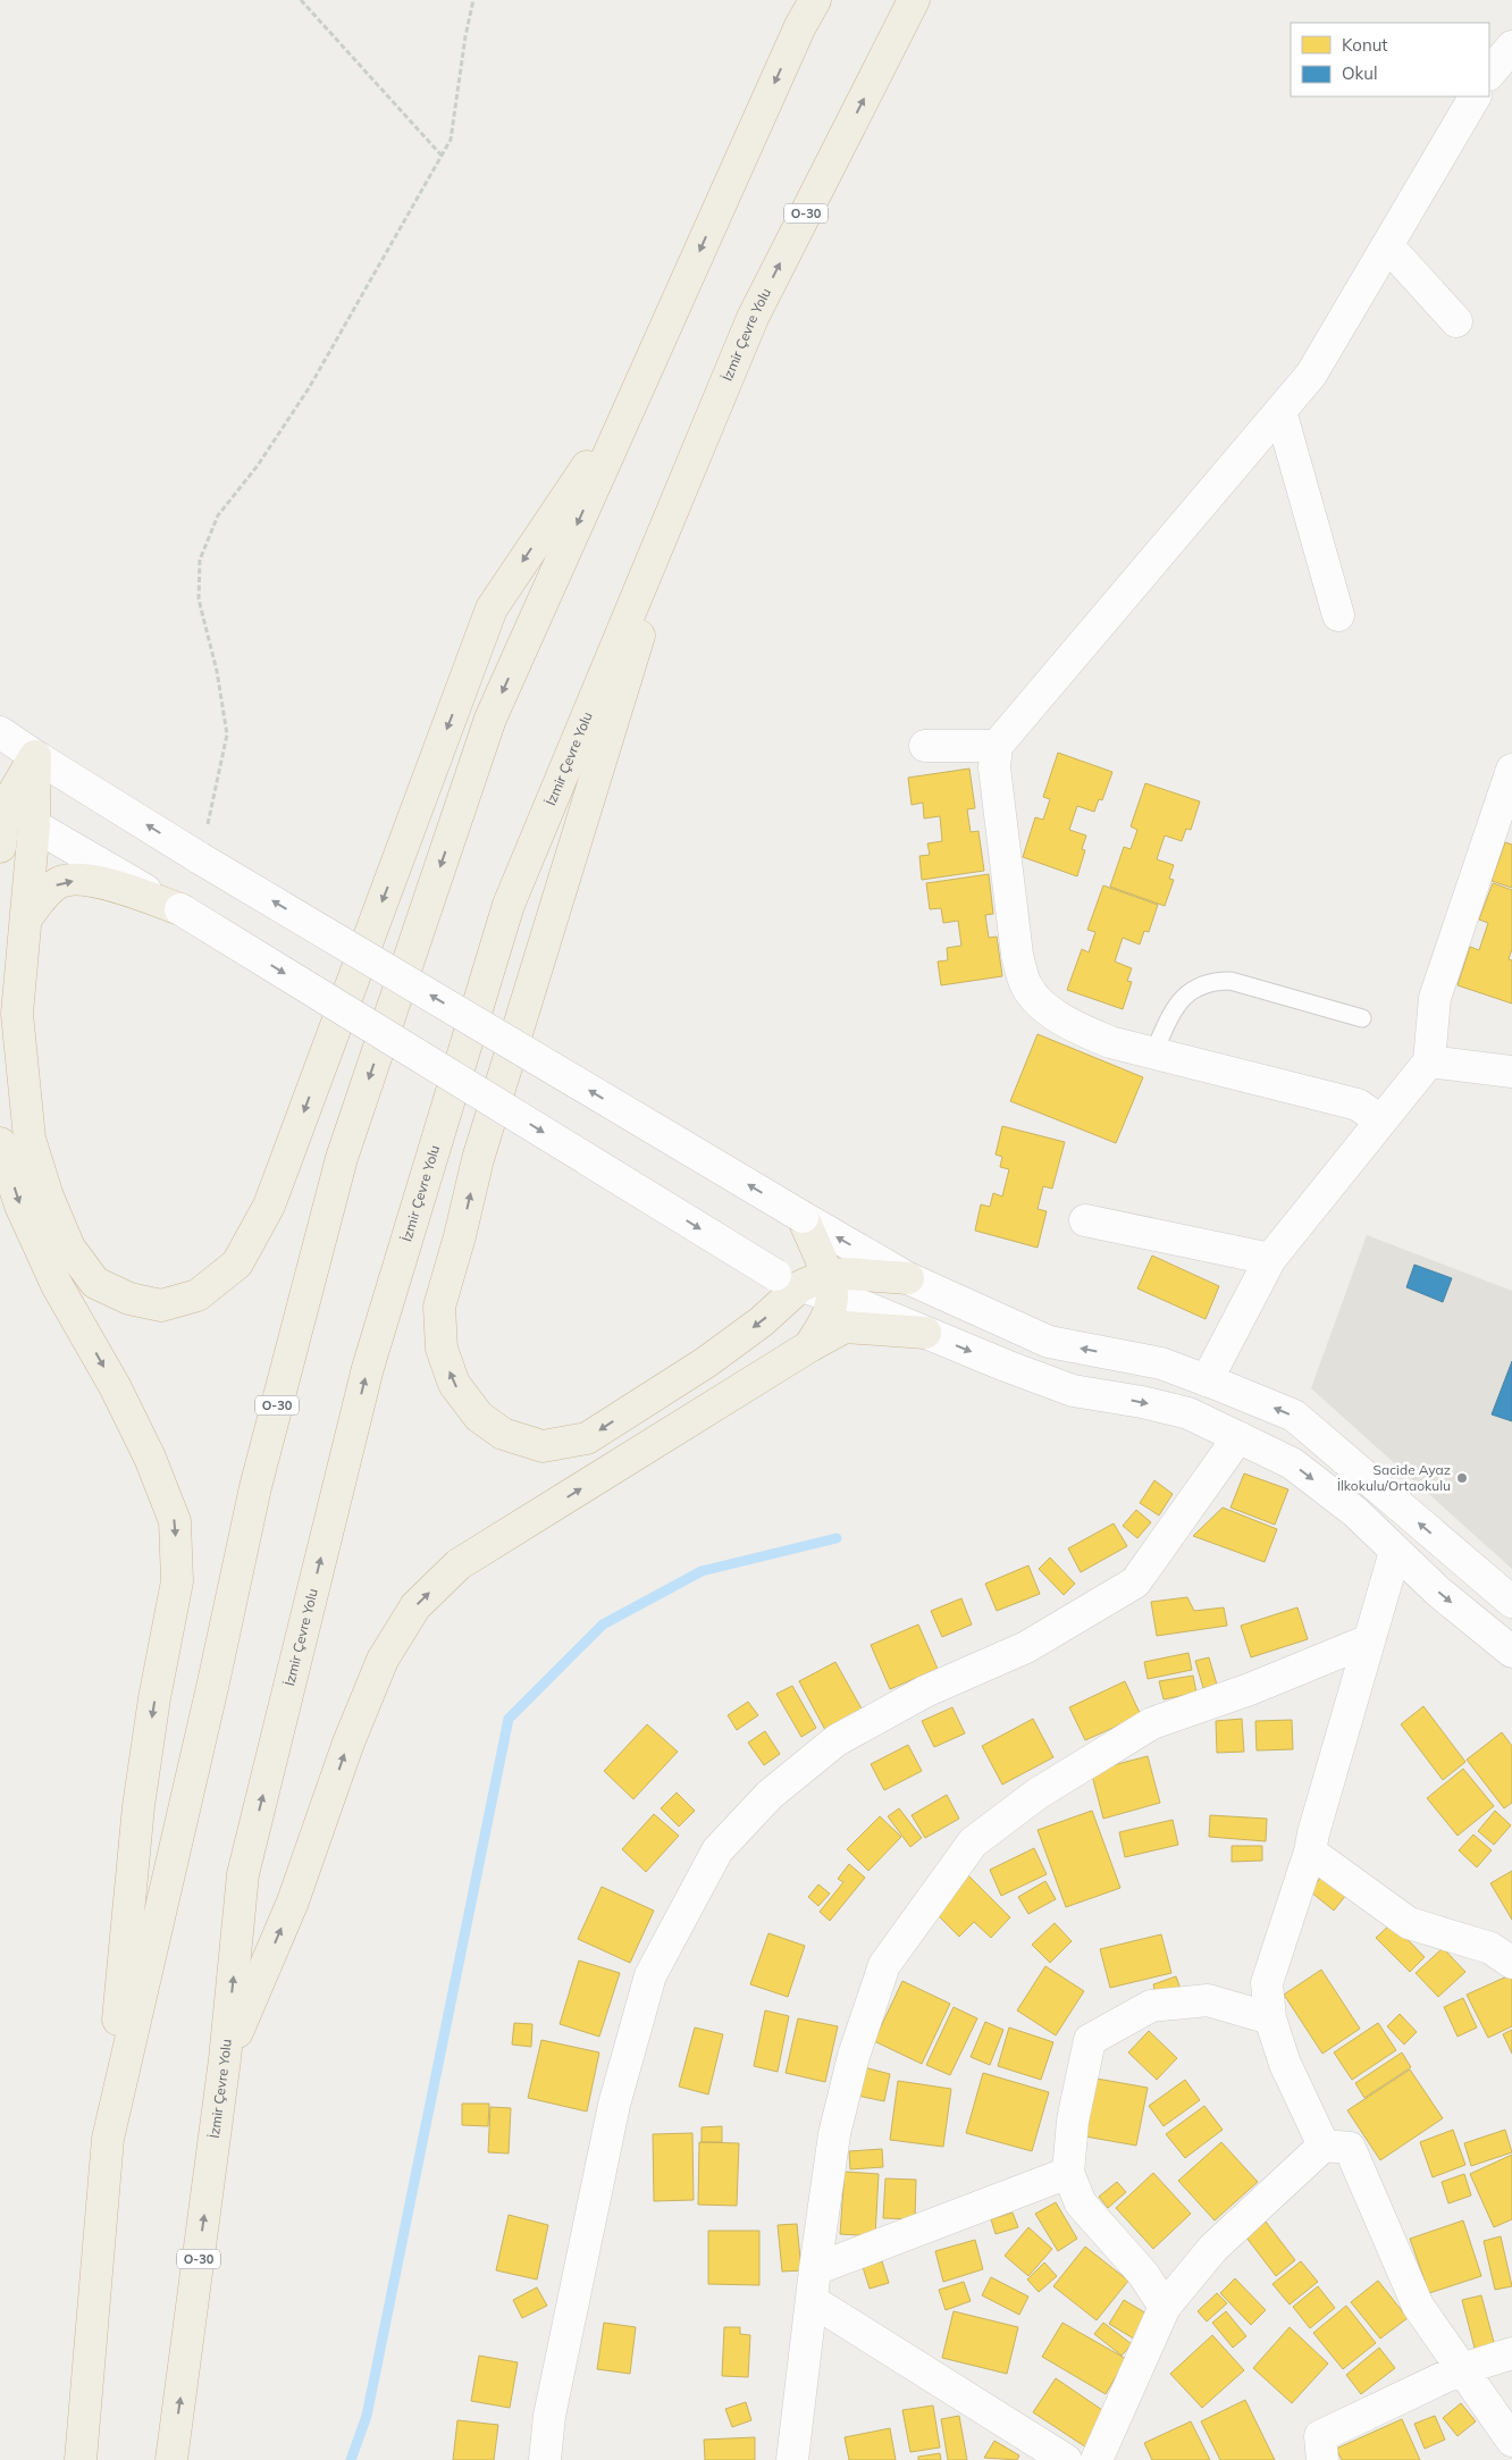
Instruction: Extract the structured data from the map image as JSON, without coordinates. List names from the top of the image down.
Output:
{
  "streets": {
    "highway": ["O-30", "İzmir Çevre Yolu"]
  },
  "places": ["Sacide Ayaz İlkokulu/Ortaokulu"],
  "legend": ["Konut", "Okul"]
}
